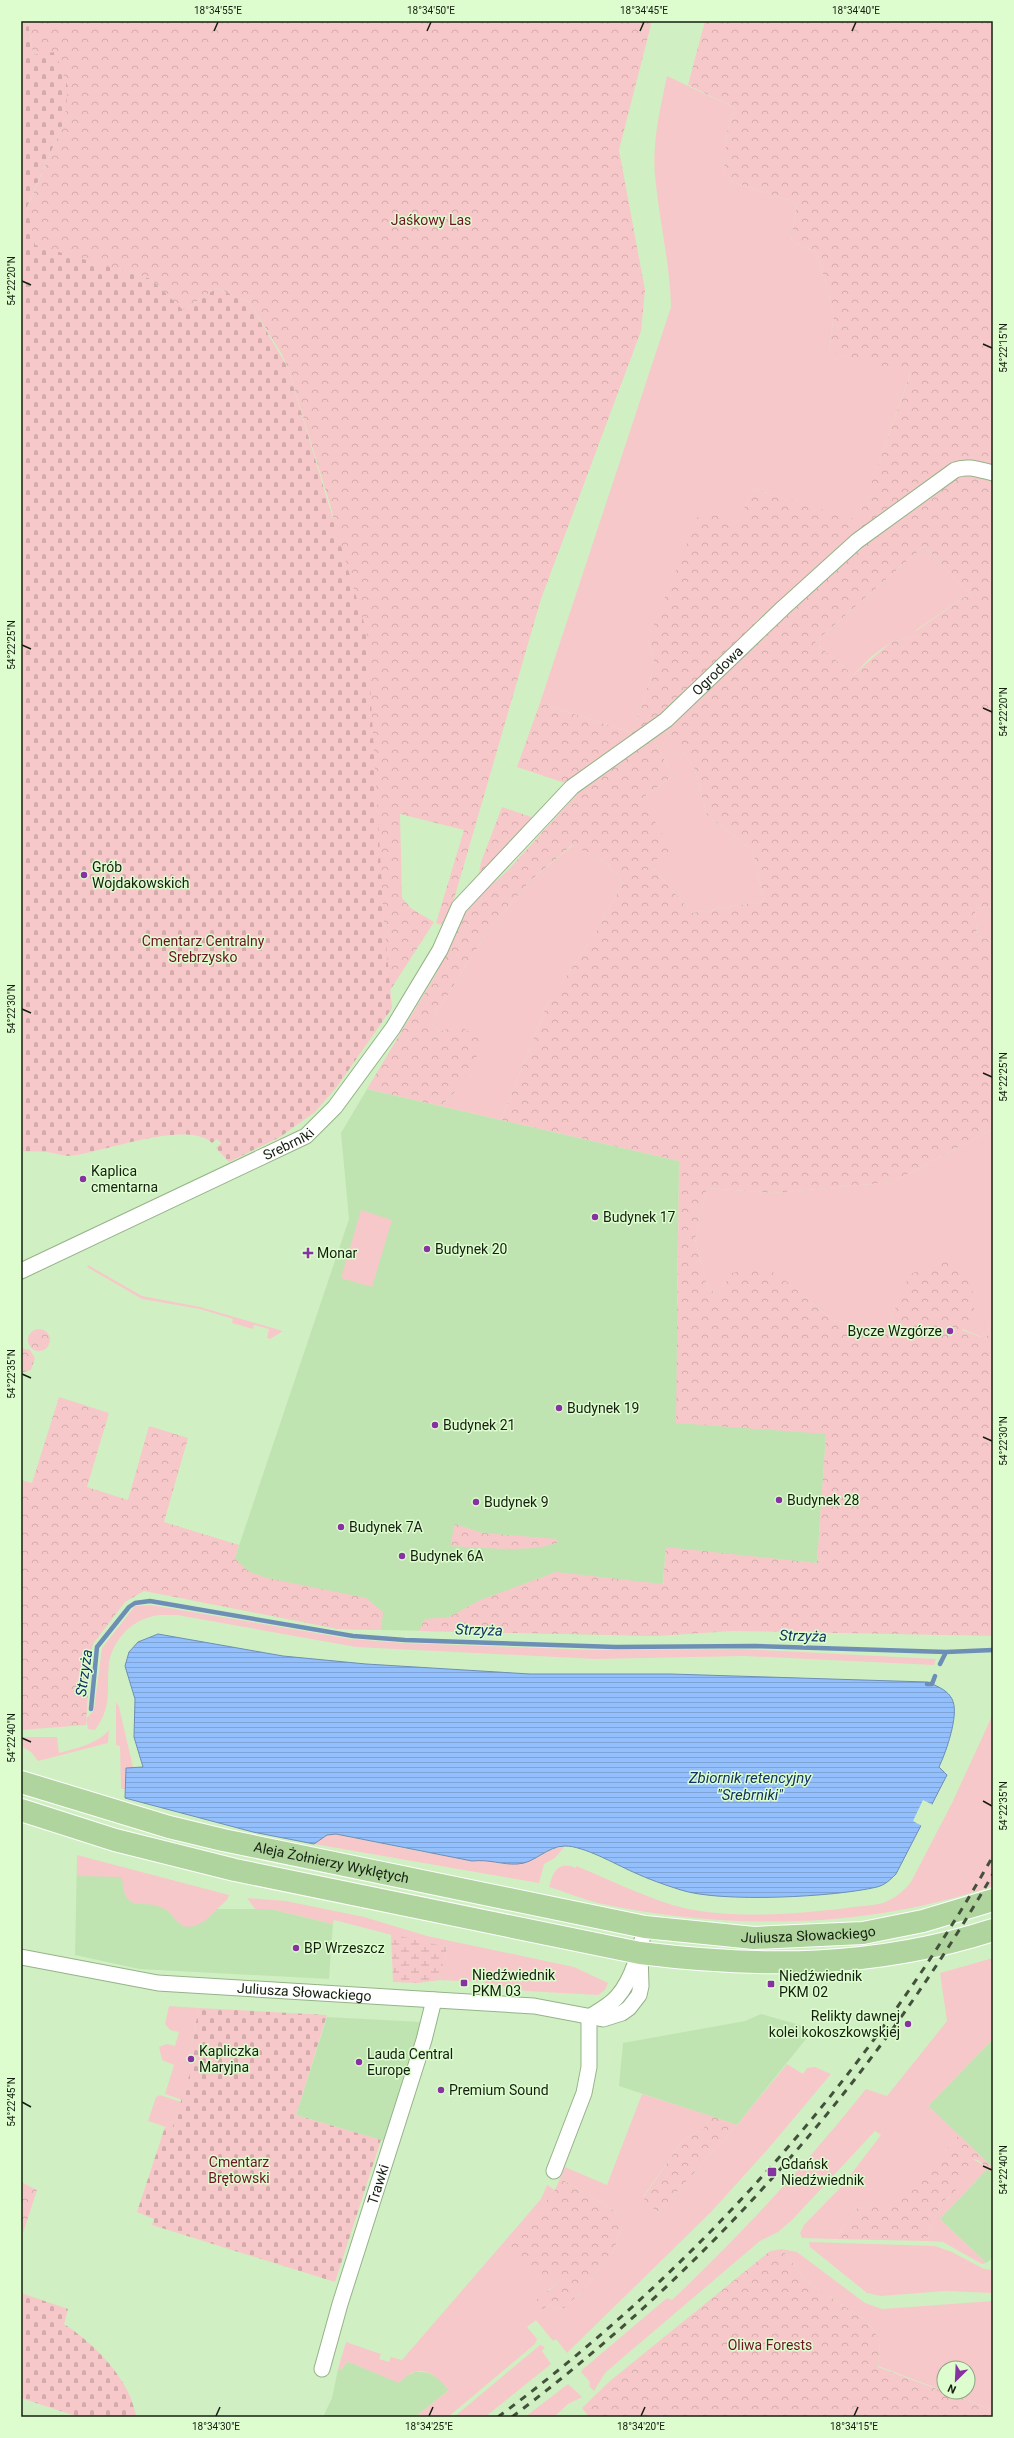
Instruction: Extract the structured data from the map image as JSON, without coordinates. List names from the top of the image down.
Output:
{
  "streets": {
    "main road": ["Aleja Żołnierzy Wyklętych", "Juliusza Słowackiego"],
    "street": ["Ogrodowa", "Srebrniki", "Trawki"]
  },
  "crossings": [
    ["Ogrodowa", "Srebrniki"],
    ["Aleja Żołnierzy Wyklętych", "Juliusza Słowackiego"],
    ["Juliusza Słowackiego", "Trawki"]
  ],
  "water": ["Strzyża", "Zbiornik retencyjny \"Srebrniki\""],
  "parks": [
    "Jaśkowy Las",
    "Cmentarz Centralny Srebrzysko",
    "Cmentarz Brętowski",
    "Oliwa Forests"
  ],
  "places": {
    "other": [
      "Grób Wojdakowskich",
      "Kaplica cmentarna",
      "Budynek 17",
      "Budynek 20",
      "Bycze Wzgórze",
      "Budynek 19",
      "Budynek 21",
      "Budynek 28",
      "Budynek 9",
      "Budynek 7A",
      "Budynek 6A",
      "BP Wrzeszcz",
      "Relikty dawnej kolei kokoszkowskiej",
      "Kapliczka Maryjna",
      "Lauda Central Europe",
      "Premium Sound"
    ],
    "health": ["Monar"],
    "transit": ["Niedźwiednik PKM 03", "Niedźwiednik PKM 02", "Gdańsk Niedźwiednik"]
  },
  "north": "bottom left",
  "coordinates": [
    "18°34'55\"E",
    "18°34'50\"E",
    "18°34'45\"E",
    "18°34'40\"E",
    "54°22'20\"N",
    "54°22'15\"N",
    "54°22'25\"N",
    "54°22'30\"N",
    "54°22'35\"N",
    "54°22'40\"N",
    "54°22'45\"N",
    "18°34'30\"E",
    "18°34'25\"E",
    "18°34'20\"E",
    "18°34'15\"E"
  ]
}
